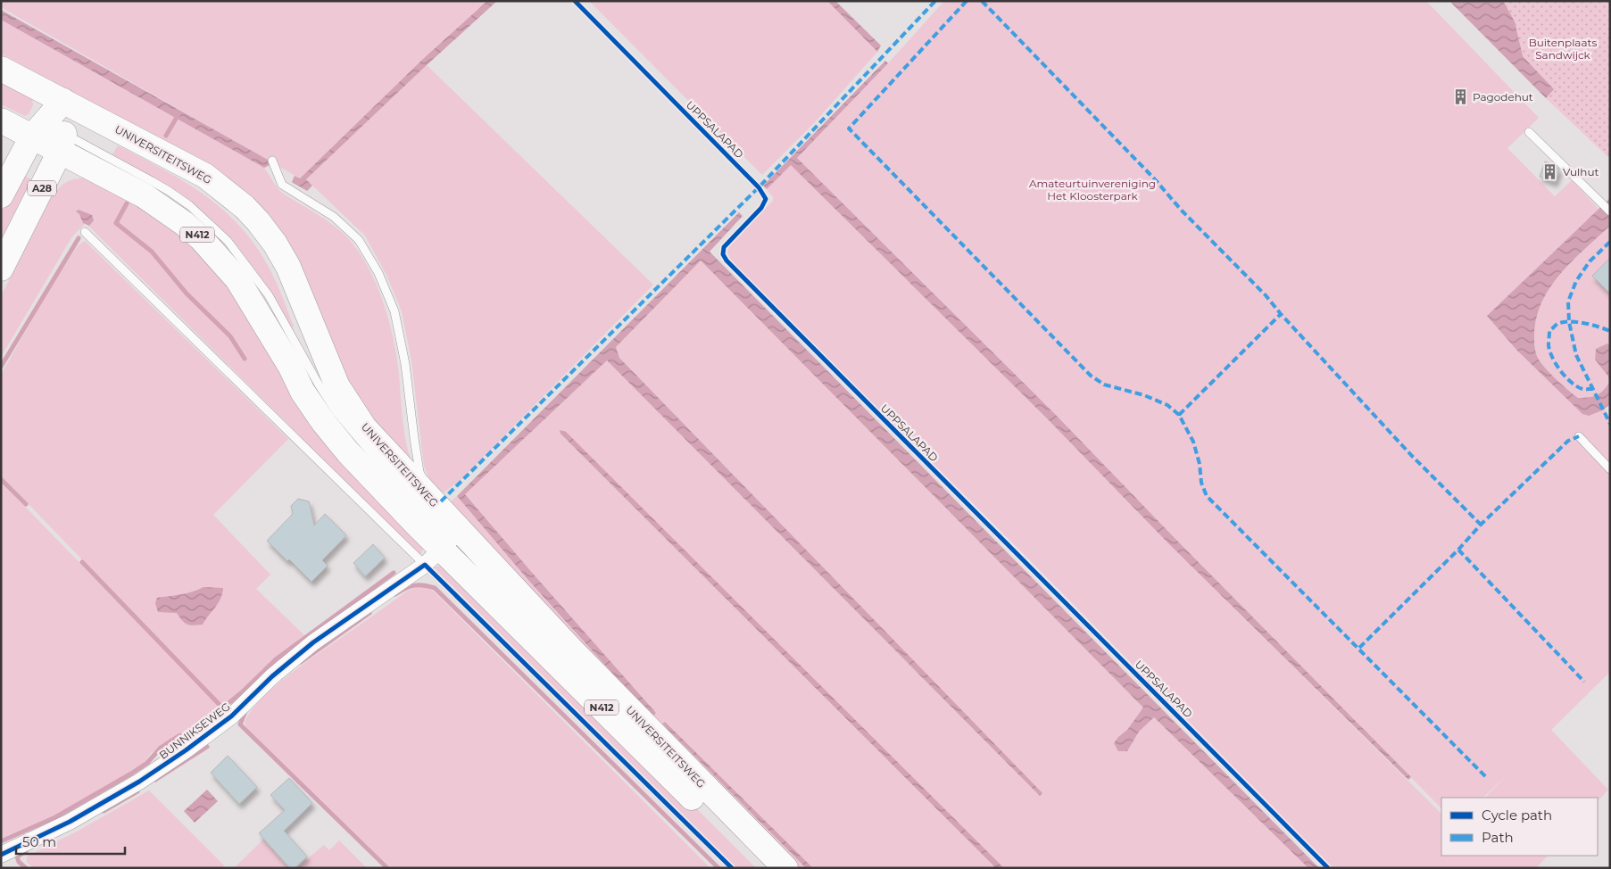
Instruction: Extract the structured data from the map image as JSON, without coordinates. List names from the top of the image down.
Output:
{
  "streets": {
    "main road": ["UNIVERSITEITSWEG", "A28", "N412"],
    "street": ["BUNNIKSEWEG"],
    "cycle path": ["UPPSALAPAD"]
  },
  "crossings": [
    ["UNIVERSITEITSWEG", "A28"],
    ["UNIVERSITEITSWEG", "BUNNIKSEWEG"]
  ],
  "parks": ["Buitenplaats Sandwijck", "Amateurtuinvereniging Het Kloosterpark"],
  "places": {
    "building": ["Pagodehut", "Vulhut"]
  },
  "legend": ["Cycle path", "Path"],
  "scale_bar": "50 m"
}
